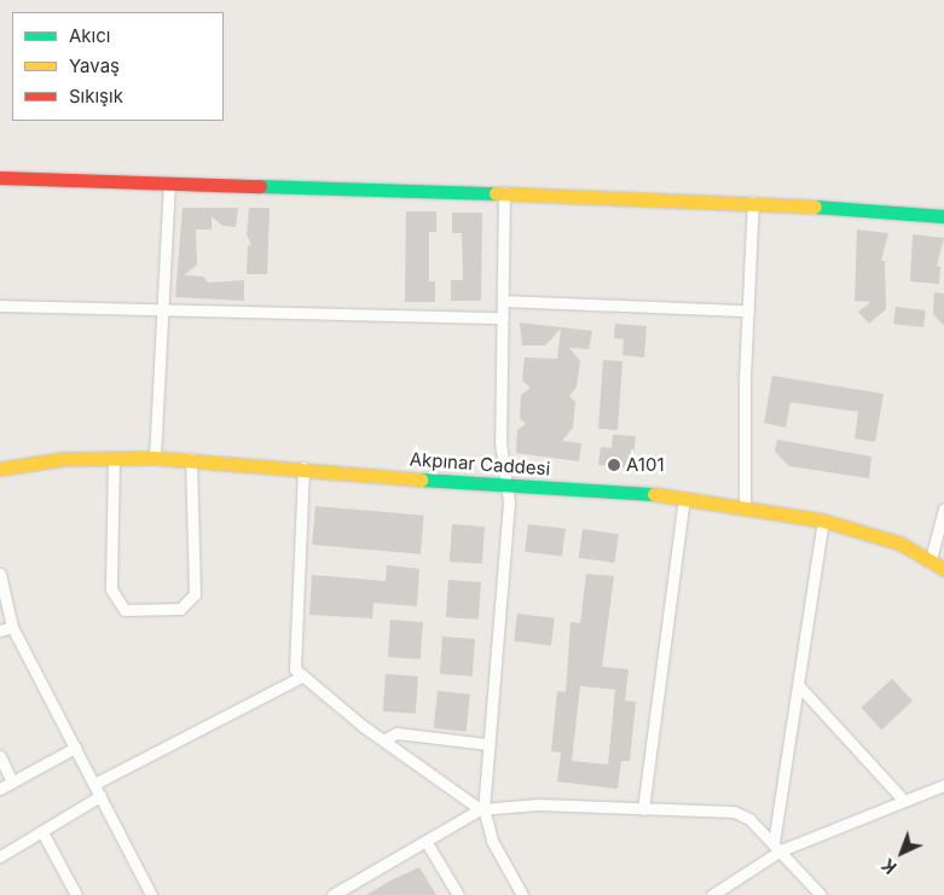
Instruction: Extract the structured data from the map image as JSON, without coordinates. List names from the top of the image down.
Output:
{
  "streets": {
    "street": ["Akpınar Caddesi"]
  },
  "places": ["A101"],
  "legend": ["Akıcı", "Yavaş", "Sıkışık"],
  "north": "bottom left"
}
